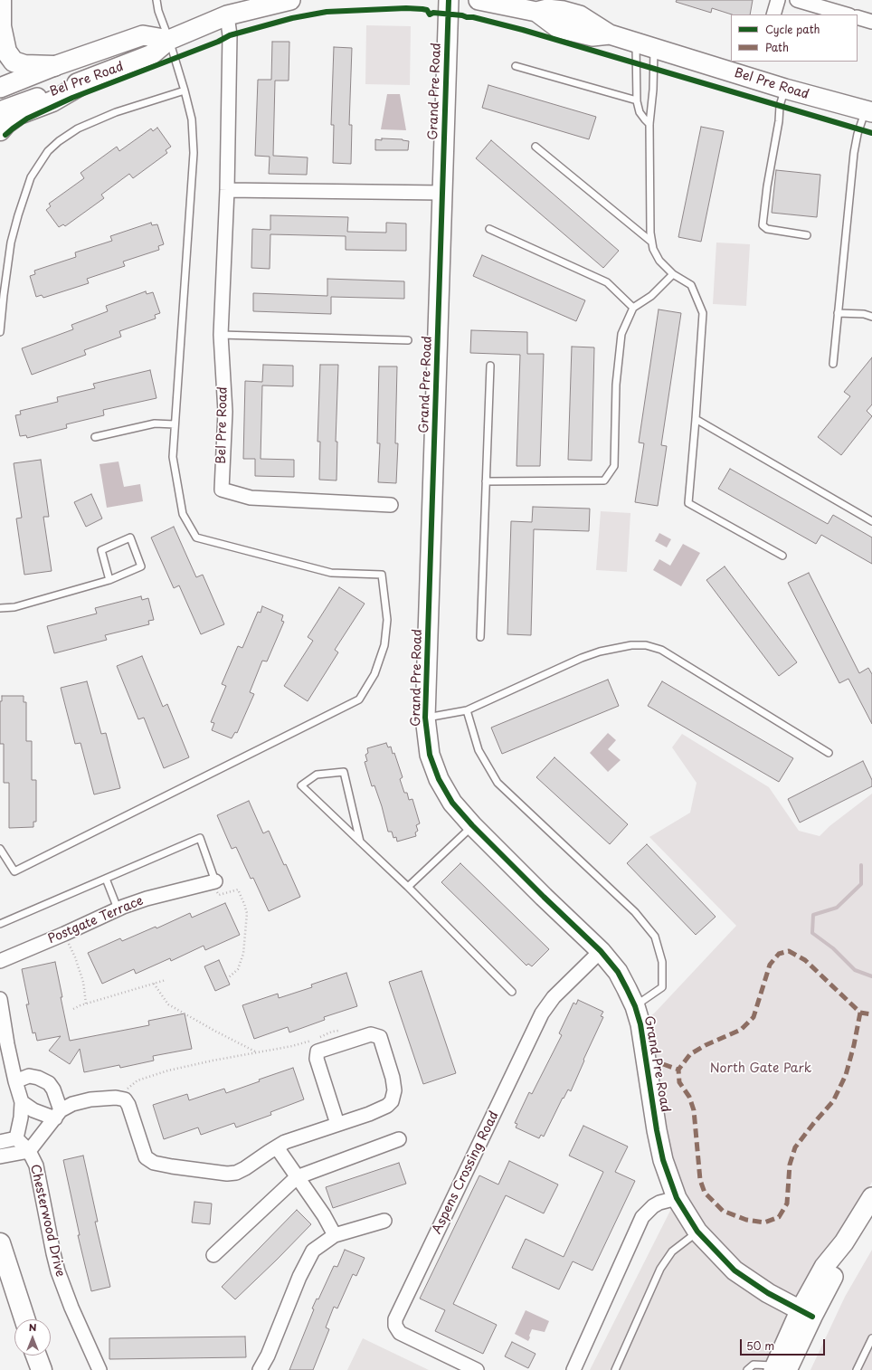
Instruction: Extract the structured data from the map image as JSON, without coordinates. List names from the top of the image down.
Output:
{
  "streets": {
    "street": [
      "Bel Pre Road",
      "Grand Pre Road",
      "Postgate Terrace",
      "Aspens Crossing Road",
      "Chesterwood Drive"
    ]
  },
  "crossings": [
    ["Grand Pre Road", "Aspens Crossing Road"]
  ],
  "parks": ["North Gate Park"],
  "legend": ["Cycle path", "Path"],
  "scale_bar": "50 m",
  "north": "top"
}
